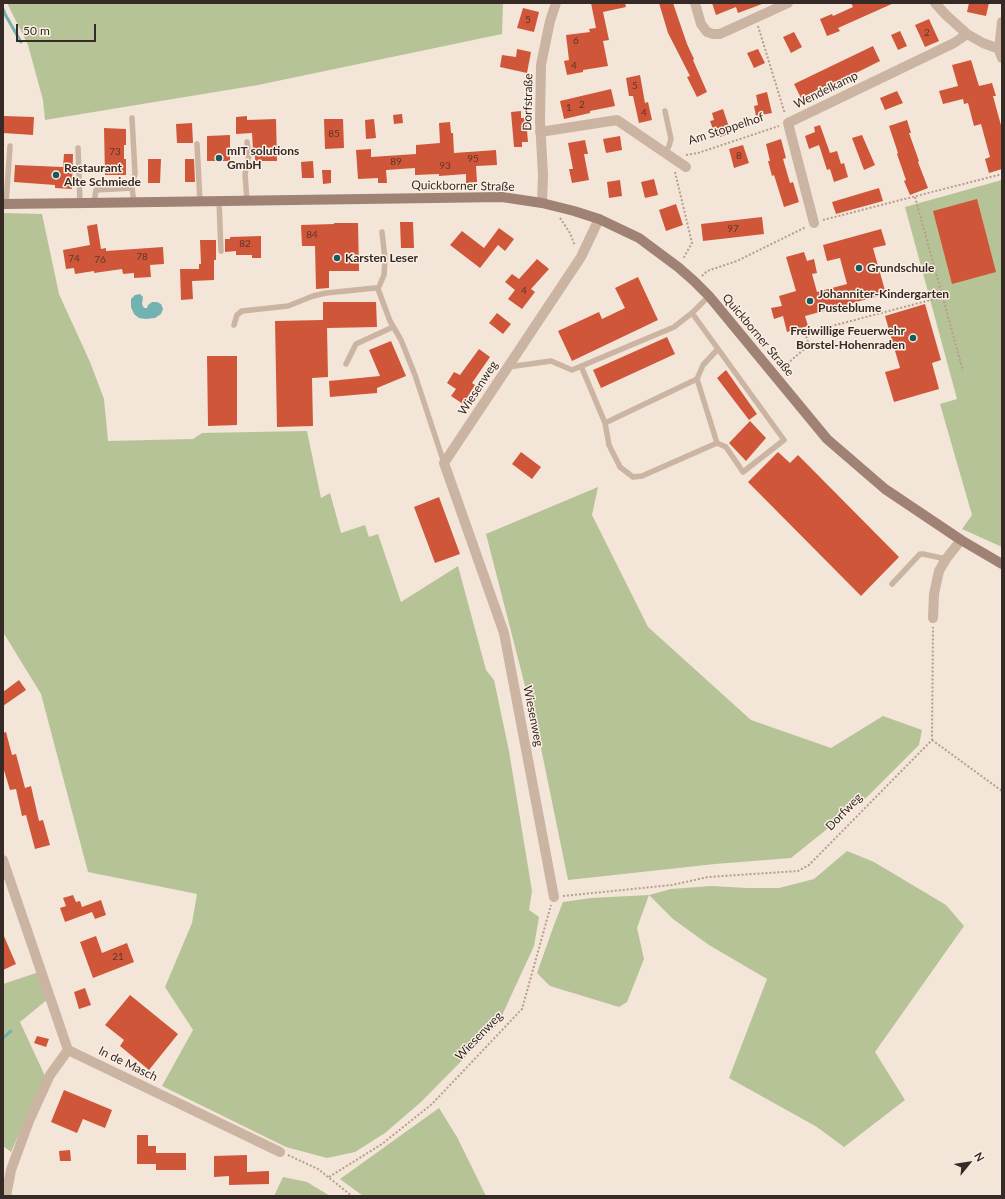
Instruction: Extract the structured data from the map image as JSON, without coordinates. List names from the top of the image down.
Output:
{
  "streets": {
    "main road": ["Quickborner Straße"],
    "street": [
      "Wendelkamp",
      "Dorfstraße",
      "Wiesenweg",
      "In de Masch"
    ],
    "path": ["Am Stoppelhof", "Dorfweg"]
  },
  "crossings": [
    ["Wendelkamp", "Am Stoppelhof"],
    ["Dorfstraße", "Quickborner Straße"],
    ["Quickborner Straße", "Wiesenweg"],
    ["Wiesenweg", "Dorfweg"]
  ],
  "places": [
    "mIT solutions GmbH",
    "Restaurant Alte Schmiede",
    "Karsten Leser",
    "Grundschule",
    "Johanniter-Kindergarten Pusteblume",
    "Freiwillige Feuerwehr Borstel-Hohenraden"
  ],
  "house_numbers": [
    "5",
    "2",
    "6",
    "4",
    "5",
    "2",
    "1",
    "4",
    "85",
    "73",
    "8",
    "95",
    "89",
    "93",
    "97",
    "84",
    "82",
    "78",
    "74",
    "76",
    "4",
    "21"
  ],
  "scale_bar": "50 m",
  "north": "top right"
}
